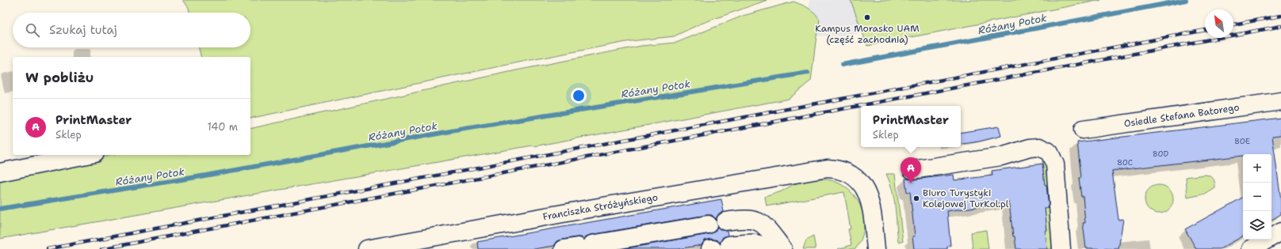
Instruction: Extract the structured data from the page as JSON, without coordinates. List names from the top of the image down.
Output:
{
  "streets": {
    "street": ["Osiedle Stefana Batorego", "Franciszka Stróżyńskiego"]
  },
  "water": ["Różany Potok"],
  "places": ["Kampus Morasko UAM (część zachodnia)", "Biuro Turystyki Kolejowej TurKol.pl"],
  "house_numbers": ["80E", "80D", "80C"],
  "north": "top left",
  "page": {
    "search": "Szukaj tutaj",
    "heading": "W pobliżu",
    "list": [
      {
        "mark": "A",
        "name": "PrintMaster",
        "note": "Sklep",
        "value": "140 m"
      }
    ],
    "popup": ["PrintMaster", "Sklep"],
    "map_buttons": ["+", "−"],
    "pins": "A"
  }
}
